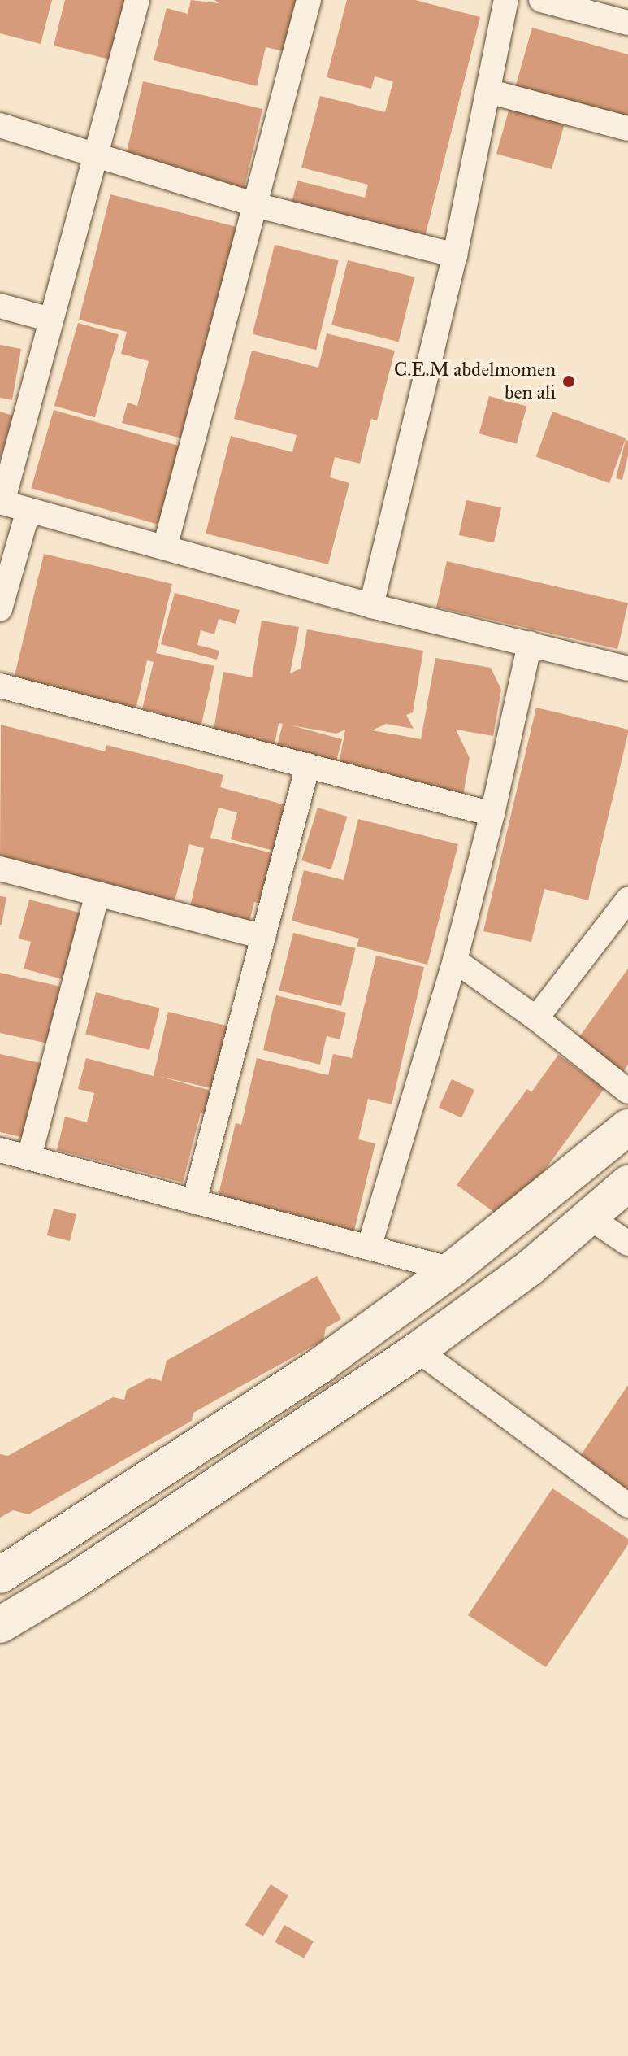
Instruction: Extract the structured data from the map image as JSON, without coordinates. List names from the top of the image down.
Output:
{
  "places": ["C.E.M abdelmomen ben ali"]
}
